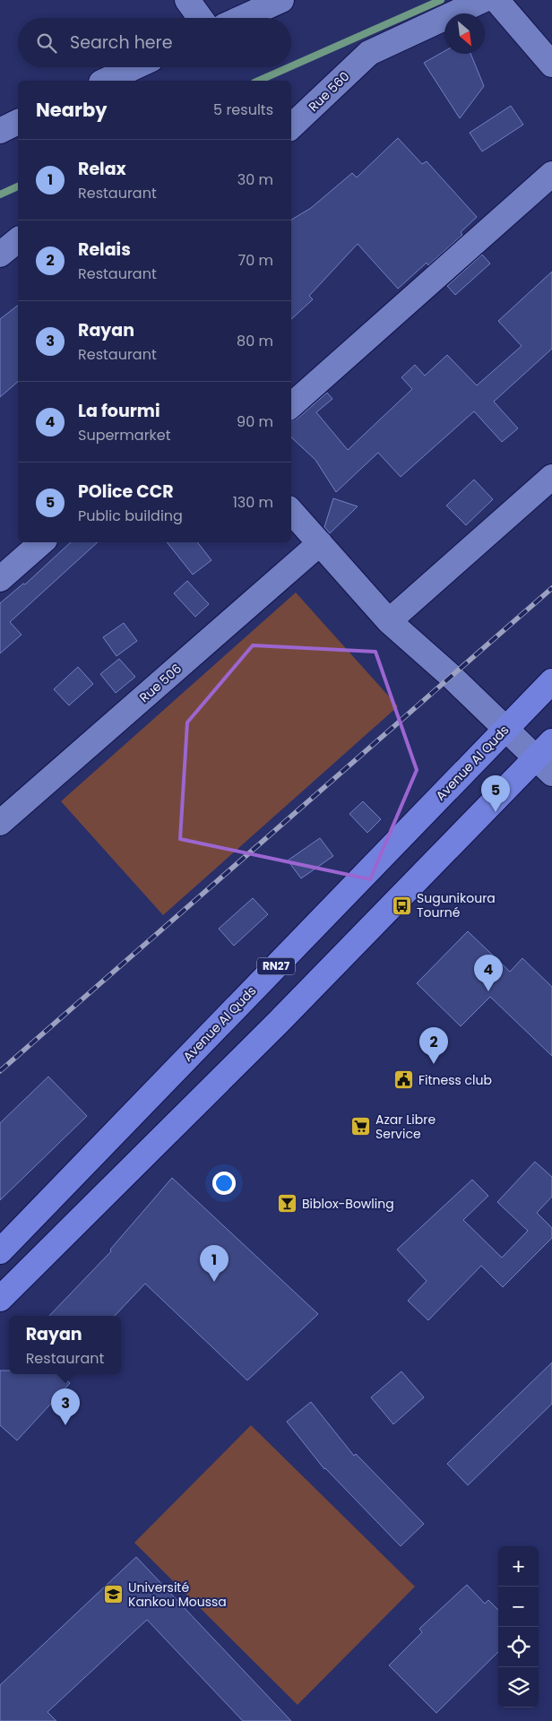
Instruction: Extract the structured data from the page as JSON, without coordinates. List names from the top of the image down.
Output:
{
  "streets": {
    "main road": ["Avenue Al Quds", "RN27"],
    "street": ["Rue 560", "Rue 506"]
  },
  "places": {
    "bus stop": ["Sugunikoura Tourné"],
    "public building": ["Fitness club"],
    "supermarket": ["Azar Libre Service"],
    "bar": ["Biblox-Bowling"],
    "school or university": ["Université Kankou Moussa"]
  },
  "north": "bottom right",
  "page": {
    "search": "Search here",
    "heading": ["Nearby", "5 results"],
    "list": [
      {
        "mark": "1",
        "name": "Relax",
        "note": "Restaurant",
        "value": "30 m"
      },
      {
        "mark": "2",
        "name": "Relais",
        "note": "Restaurant",
        "value": "70 m"
      },
      {
        "mark": "3",
        "name": "Rayan",
        "note": "Restaurant",
        "value": "80 m"
      },
      {
        "mark": "4",
        "name": "La fourmi",
        "note": "Supermarket",
        "value": "90 m"
      },
      {
        "mark": "5",
        "name": "POlice CCR",
        "note": "Public building",
        "value": "130 m"
      }
    ],
    "pins": [
      "5",
      "4",
      "2",
      "1",
      "3"
    ],
    "popup": ["Rayan", "Restaurant"],
    "map_buttons": ["+", "−"]
  }
}
